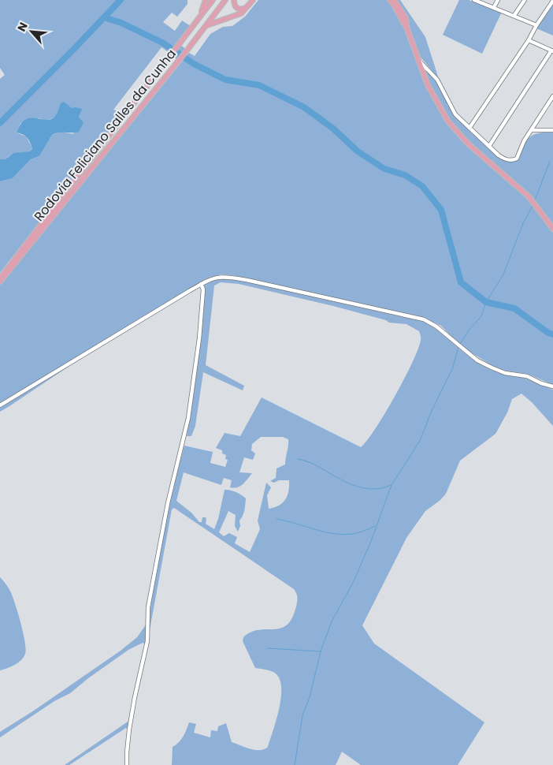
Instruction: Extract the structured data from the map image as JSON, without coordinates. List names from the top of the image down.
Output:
{
  "streets": {
    "main road": ["Rodovia Feliciano Salles da Cunha"]
  },
  "north": "top left"
}
